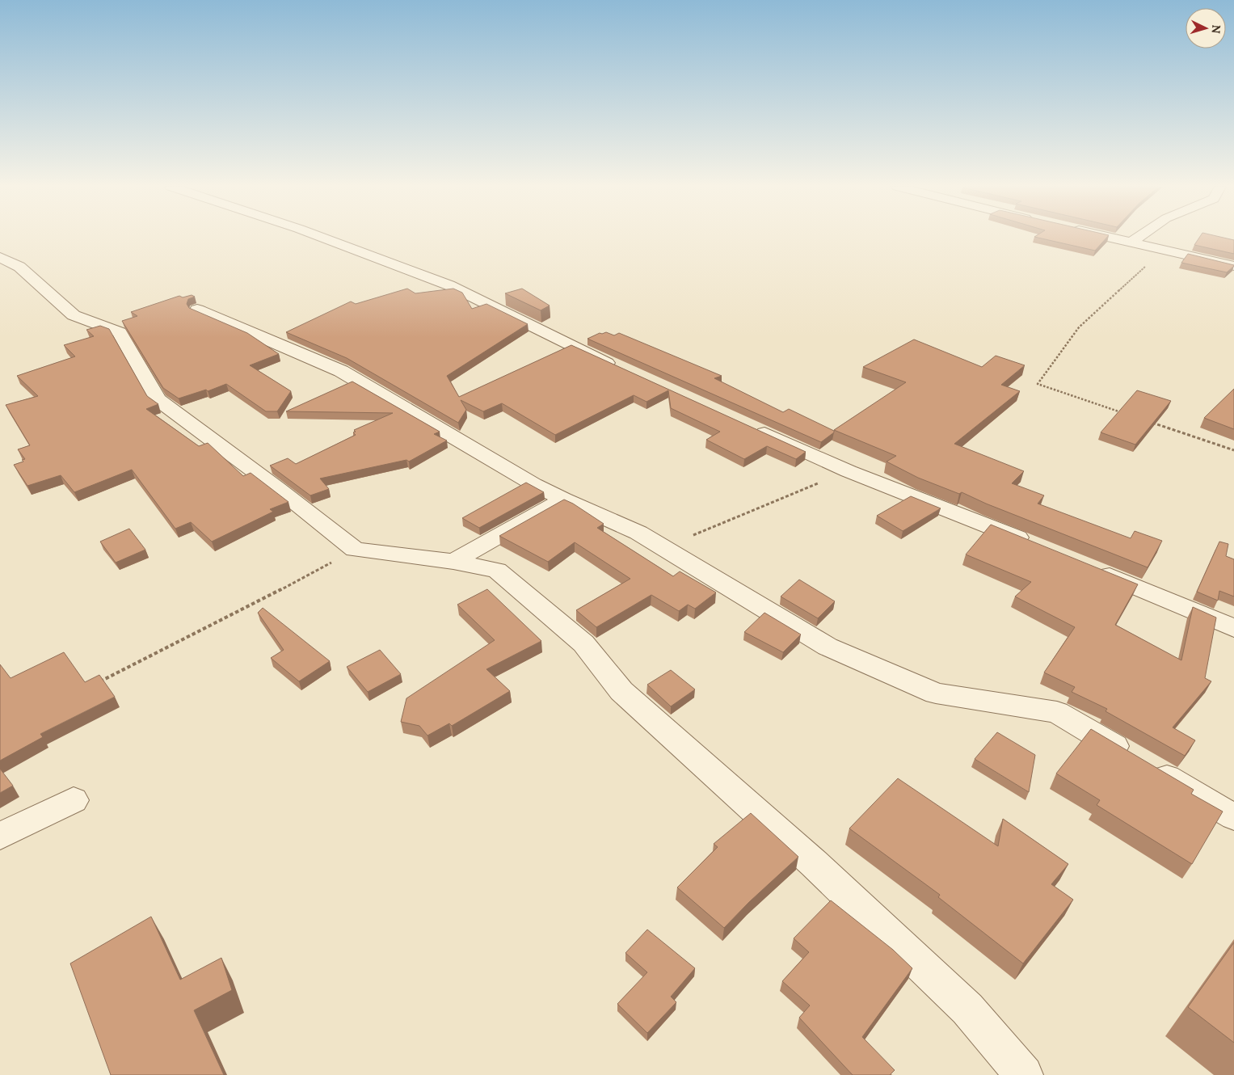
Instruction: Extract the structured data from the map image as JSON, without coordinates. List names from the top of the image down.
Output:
{
  "north": "right"
}
